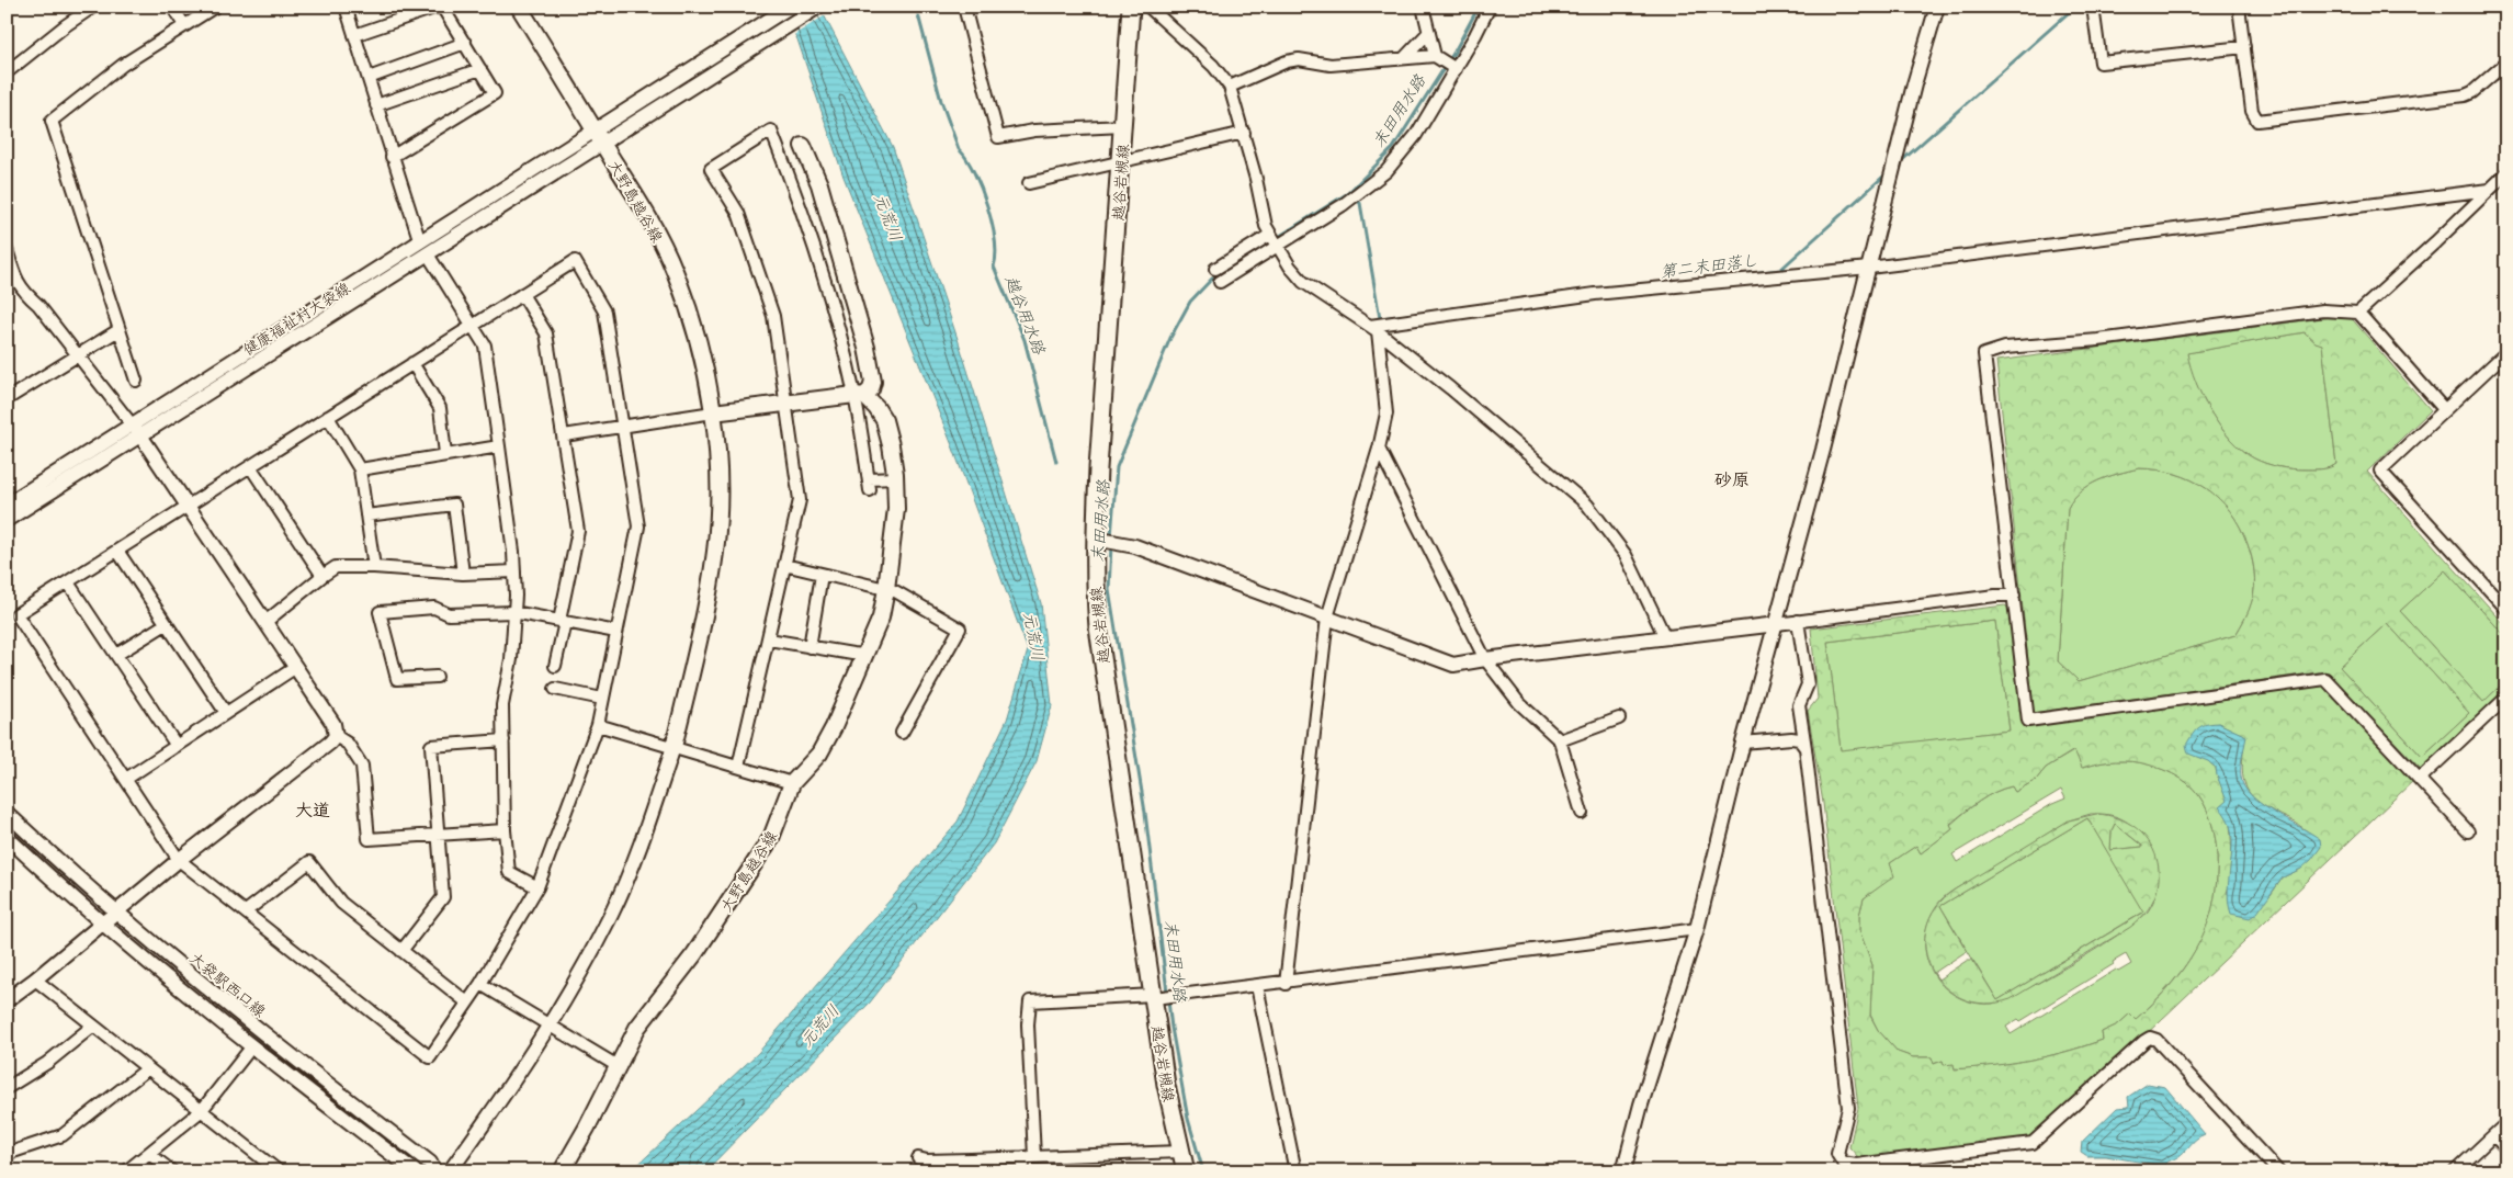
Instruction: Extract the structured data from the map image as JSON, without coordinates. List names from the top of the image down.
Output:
{
  "streets": {
    "main road": ["越谷岩槻線", "大野島越谷線"],
    "street": ["健康福祉村大袋線", "大袋駅西口線"]
  },
  "crossings": [
    ["大野島越谷線", "健康福祉村大袋線"]
  ],
  "districts": ["砂原", "大道"],
  "water": [
    "末田用水路",
    "元荒川",
    "第二末田落し",
    "越谷用水路"
  ]
}
